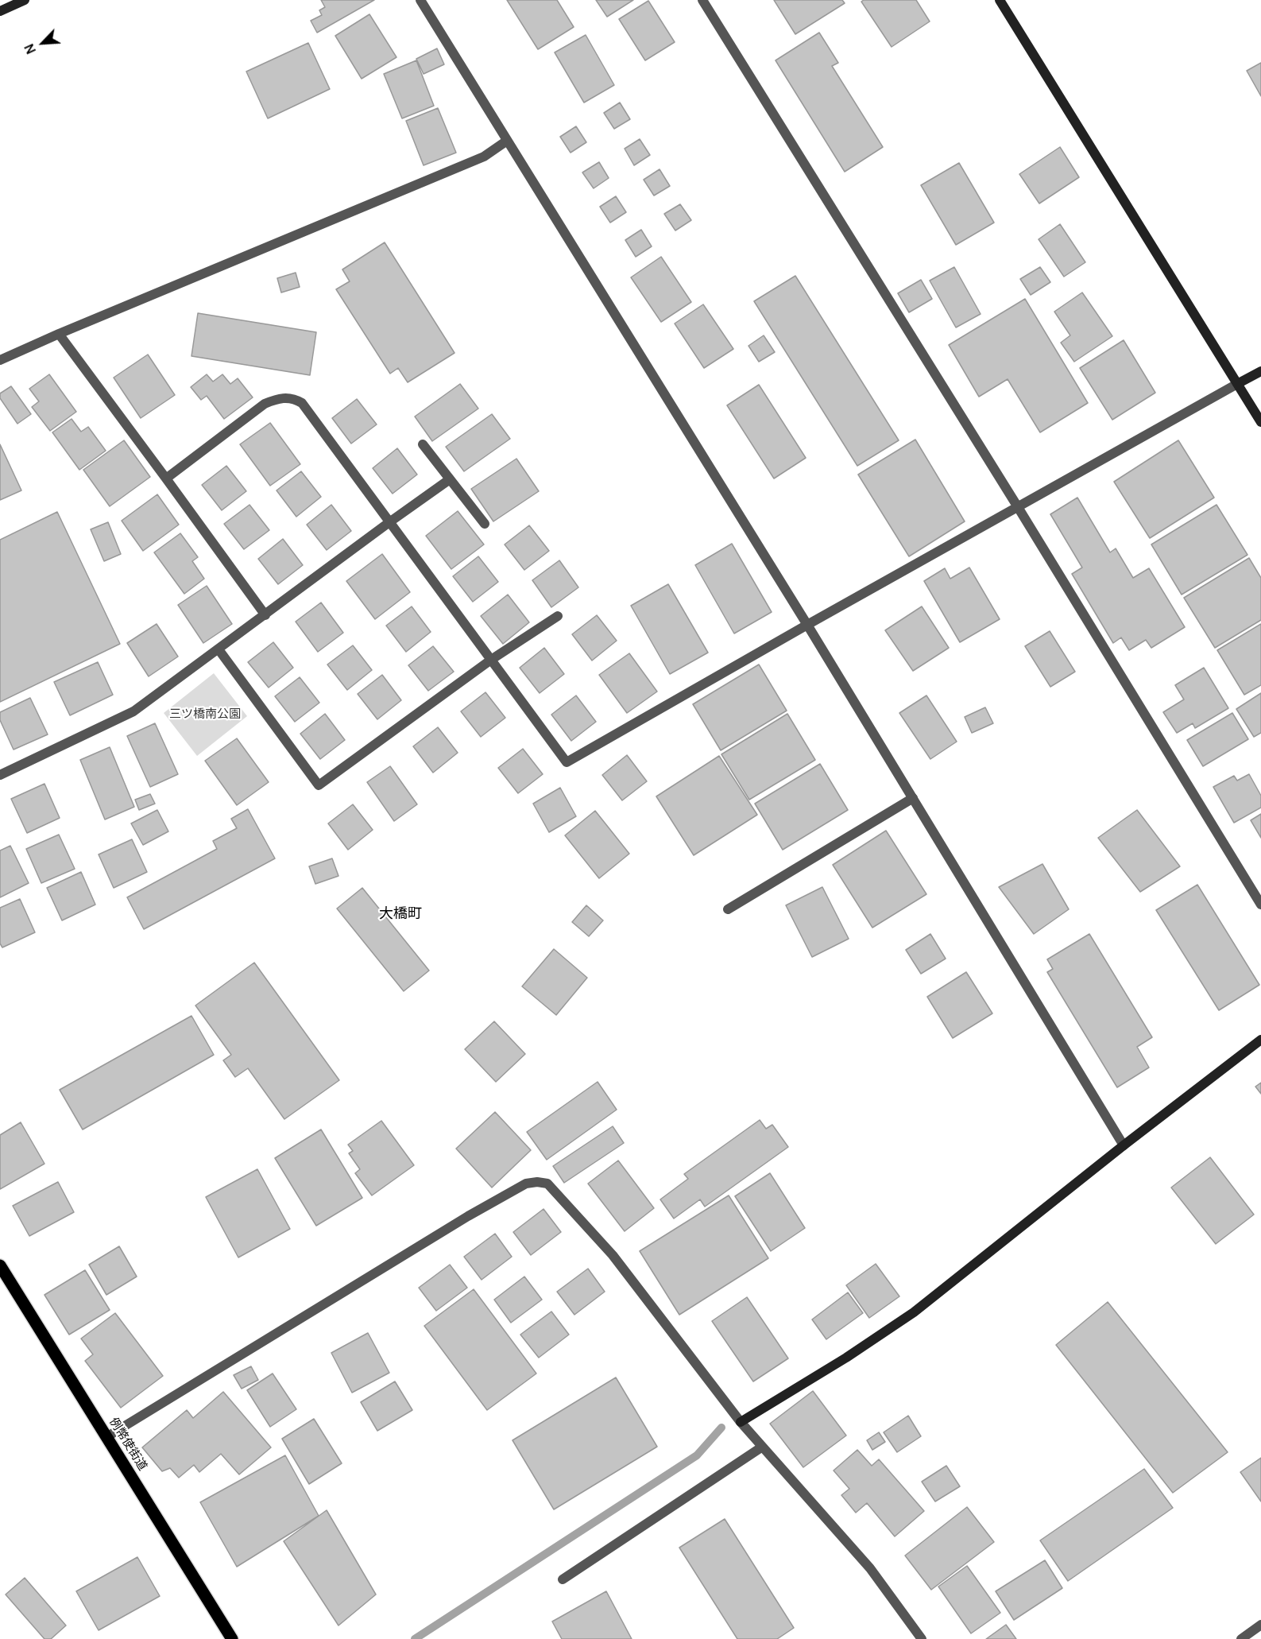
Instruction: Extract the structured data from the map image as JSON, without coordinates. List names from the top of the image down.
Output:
{
  "streets": {
    "main road": ["例幣使街道"]
  },
  "districts": ["大橋町"],
  "parks": ["三ツ橋南公園"],
  "north": "bottom left"
}
